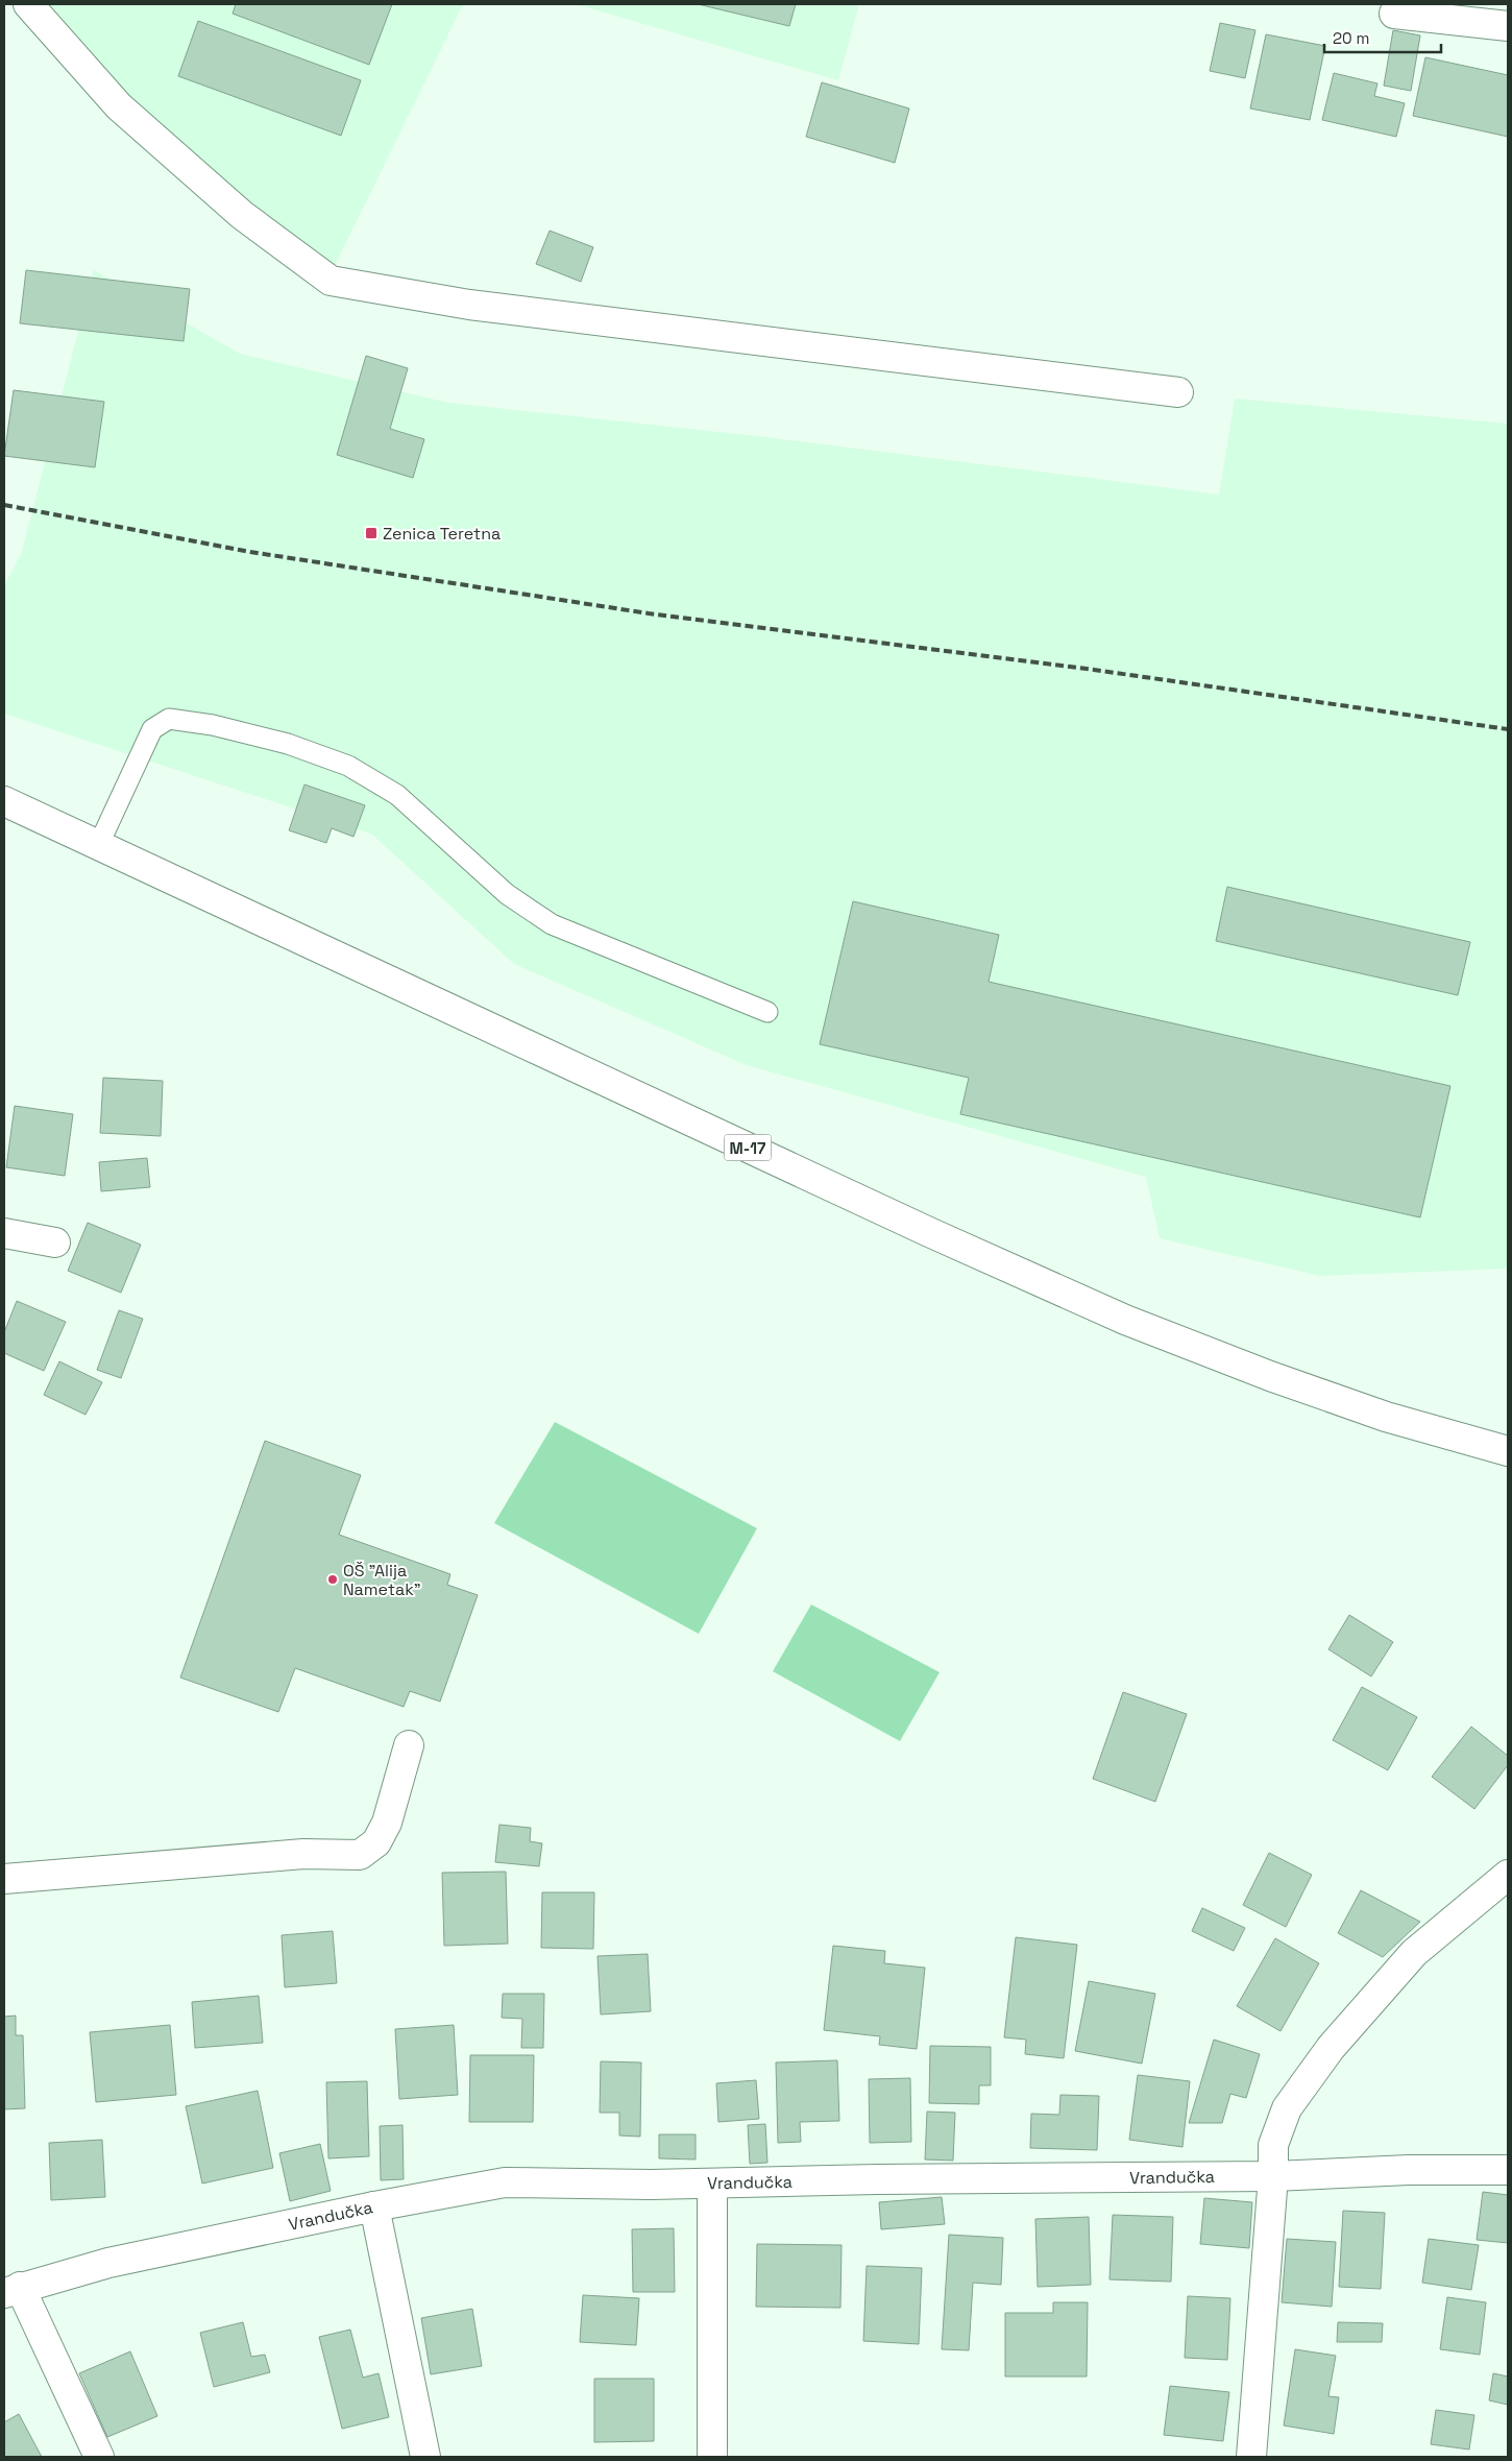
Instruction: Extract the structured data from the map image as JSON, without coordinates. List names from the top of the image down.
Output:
{
  "streets": {
    "street": ["M-17", "Vrandučka"]
  },
  "places": {
    "transit": ["Zenica Teretna"],
    "other": ["OŠ \"Alija Nametak\""]
  },
  "scale_bar": "20 m"
}
